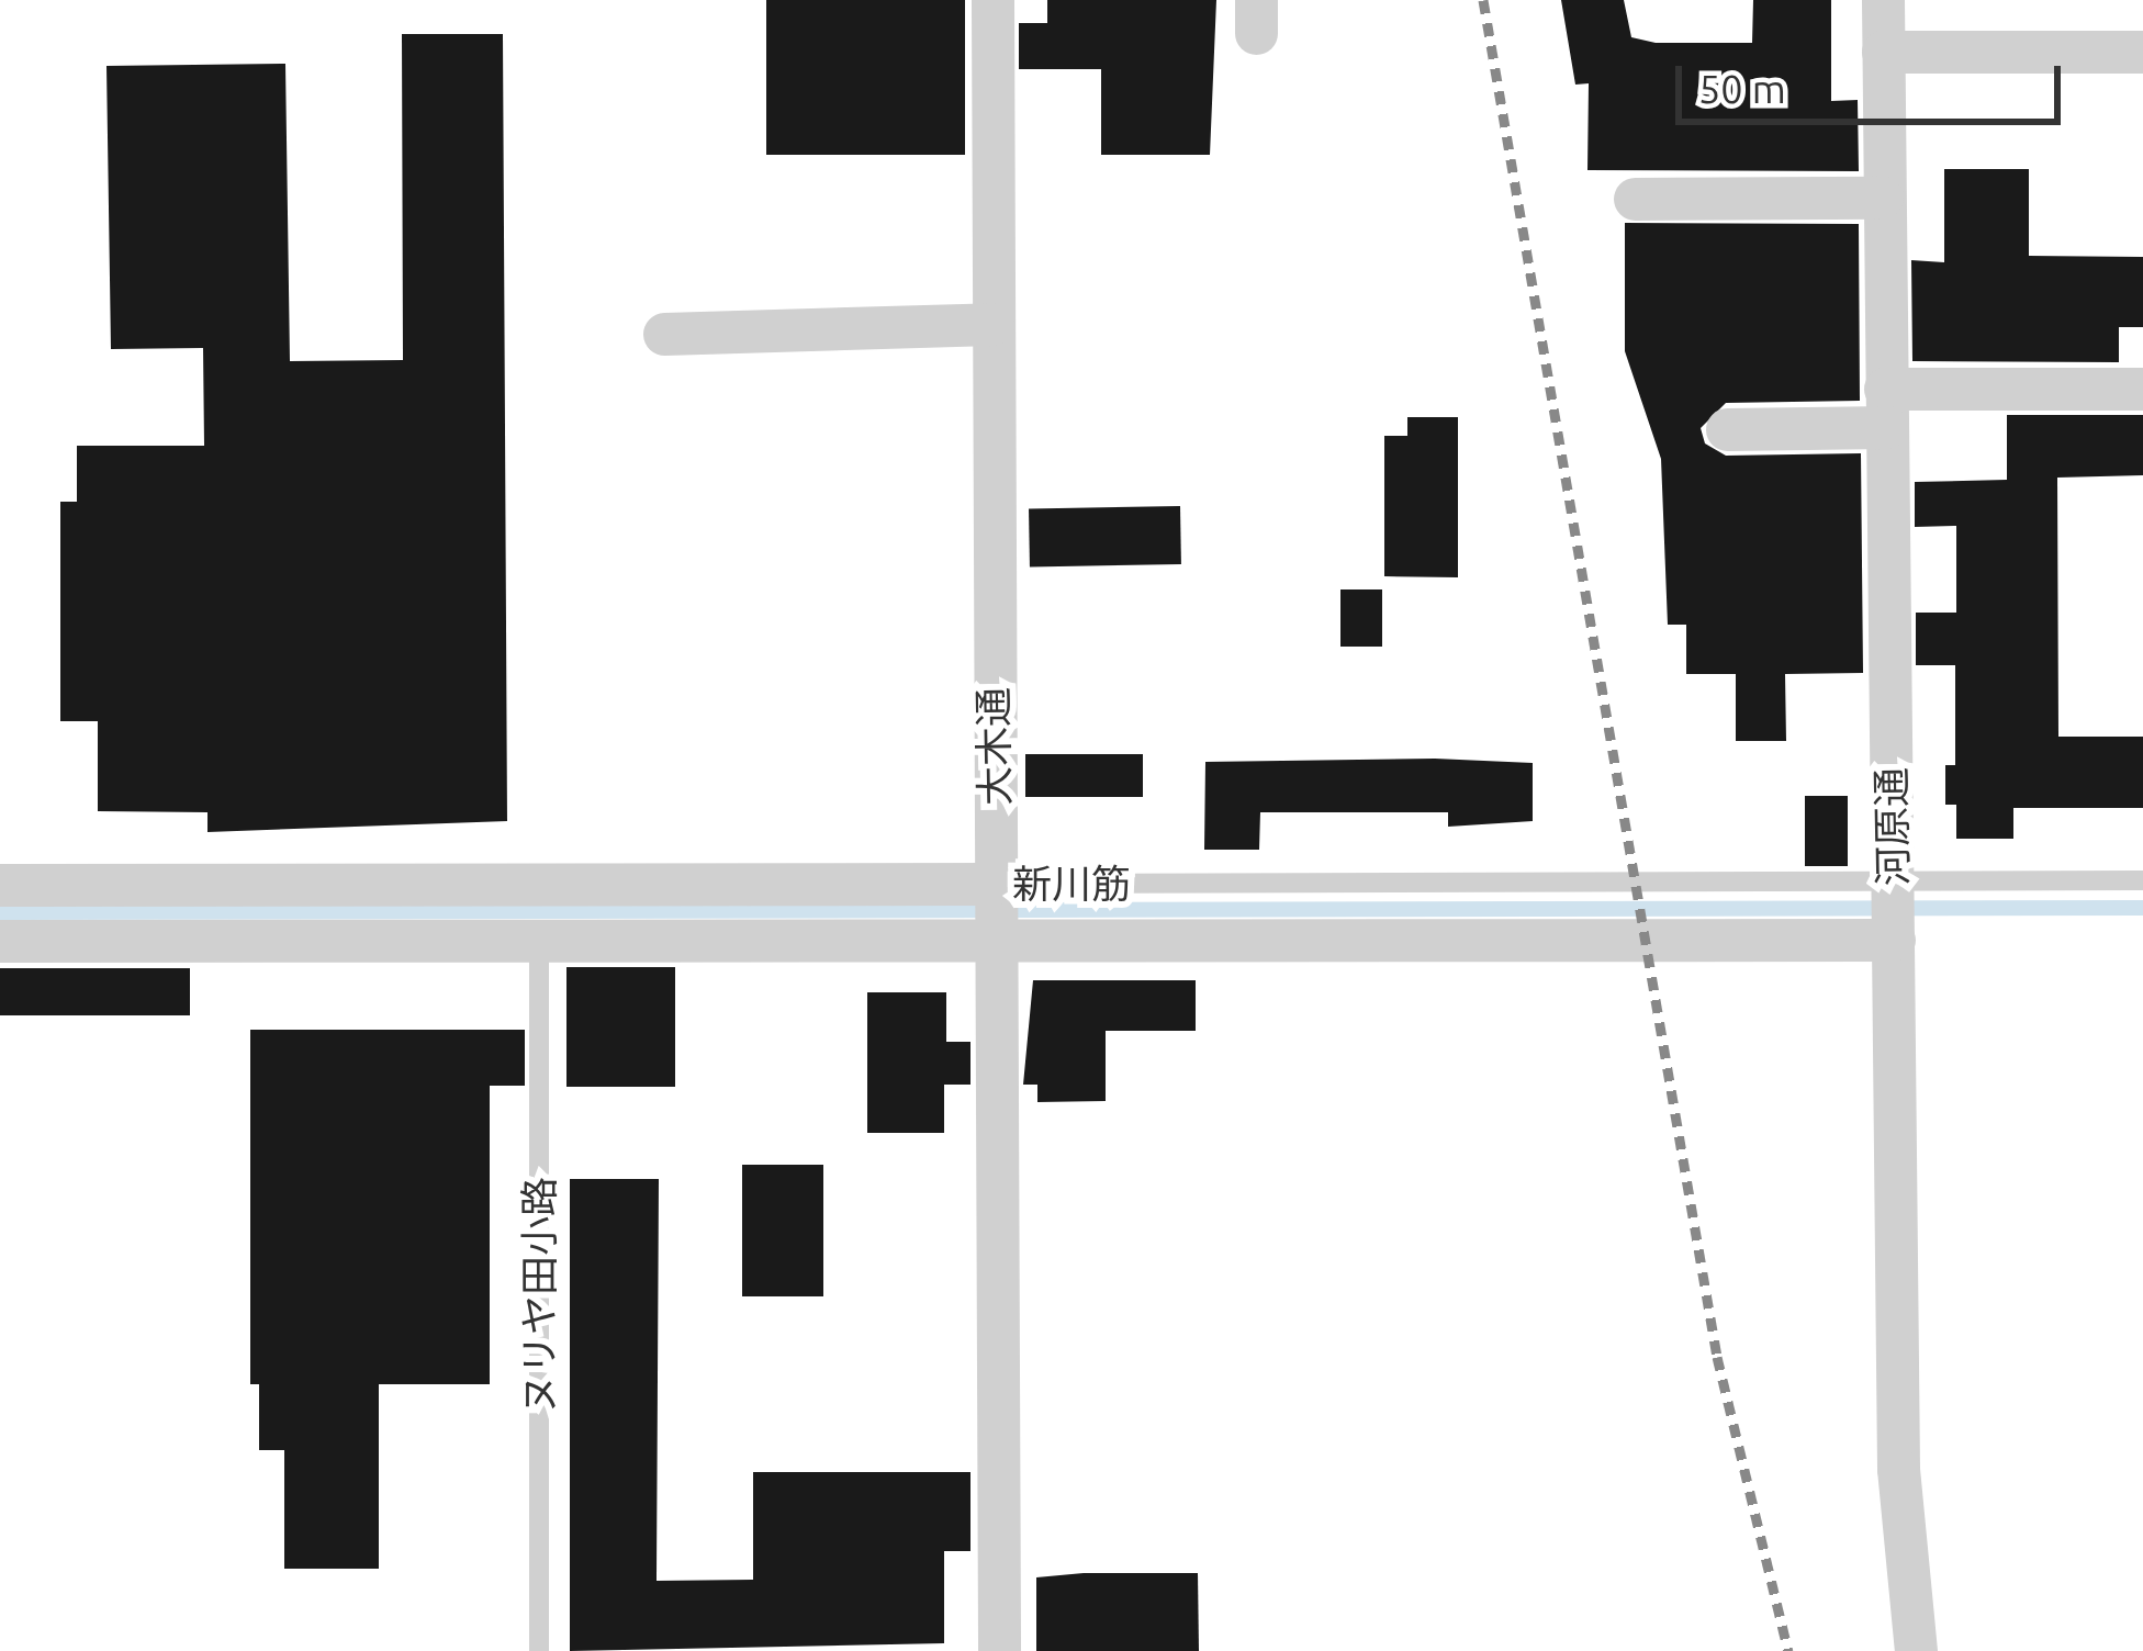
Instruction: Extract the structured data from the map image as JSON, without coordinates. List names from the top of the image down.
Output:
{
  "streets": {
    "street": ["大木通", "河原通", "新川筋"],
    "lane": ["ヌリヤ田小路"]
  },
  "crossings": [
    ["大木通", "新川筋"],
    ["河原通", "新川筋"],
    ["新川筋", "ヌリヤ田小路"]
  ],
  "scale_bar": "50 m"
}
